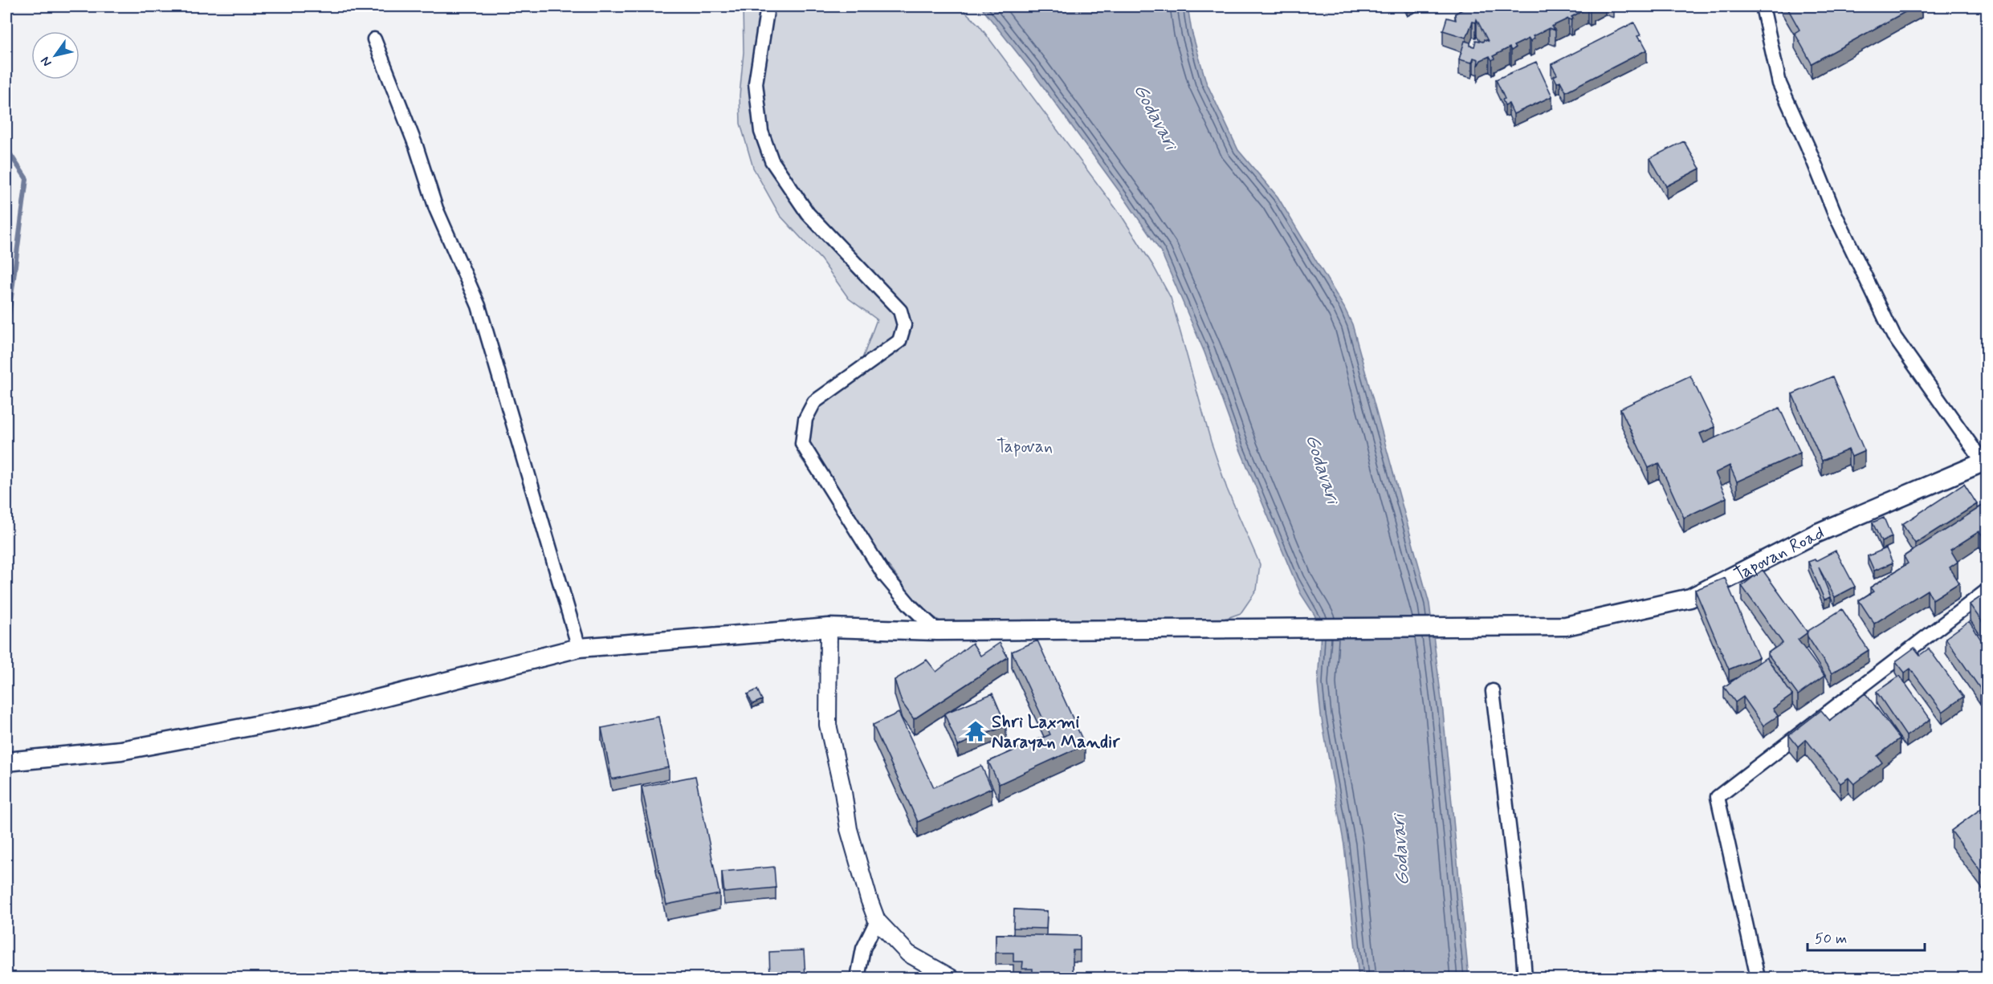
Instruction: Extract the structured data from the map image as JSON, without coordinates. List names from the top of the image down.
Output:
{
  "streets": {
    "main road": ["Tapovan Road"]
  },
  "water": ["Godavari"],
  "parks": ["Tapovan"],
  "places": {
    "temple": ["Shri Laxmi Narayan Mandir"]
  },
  "scale_bar": "50 m",
  "north": "bottom left"
}
